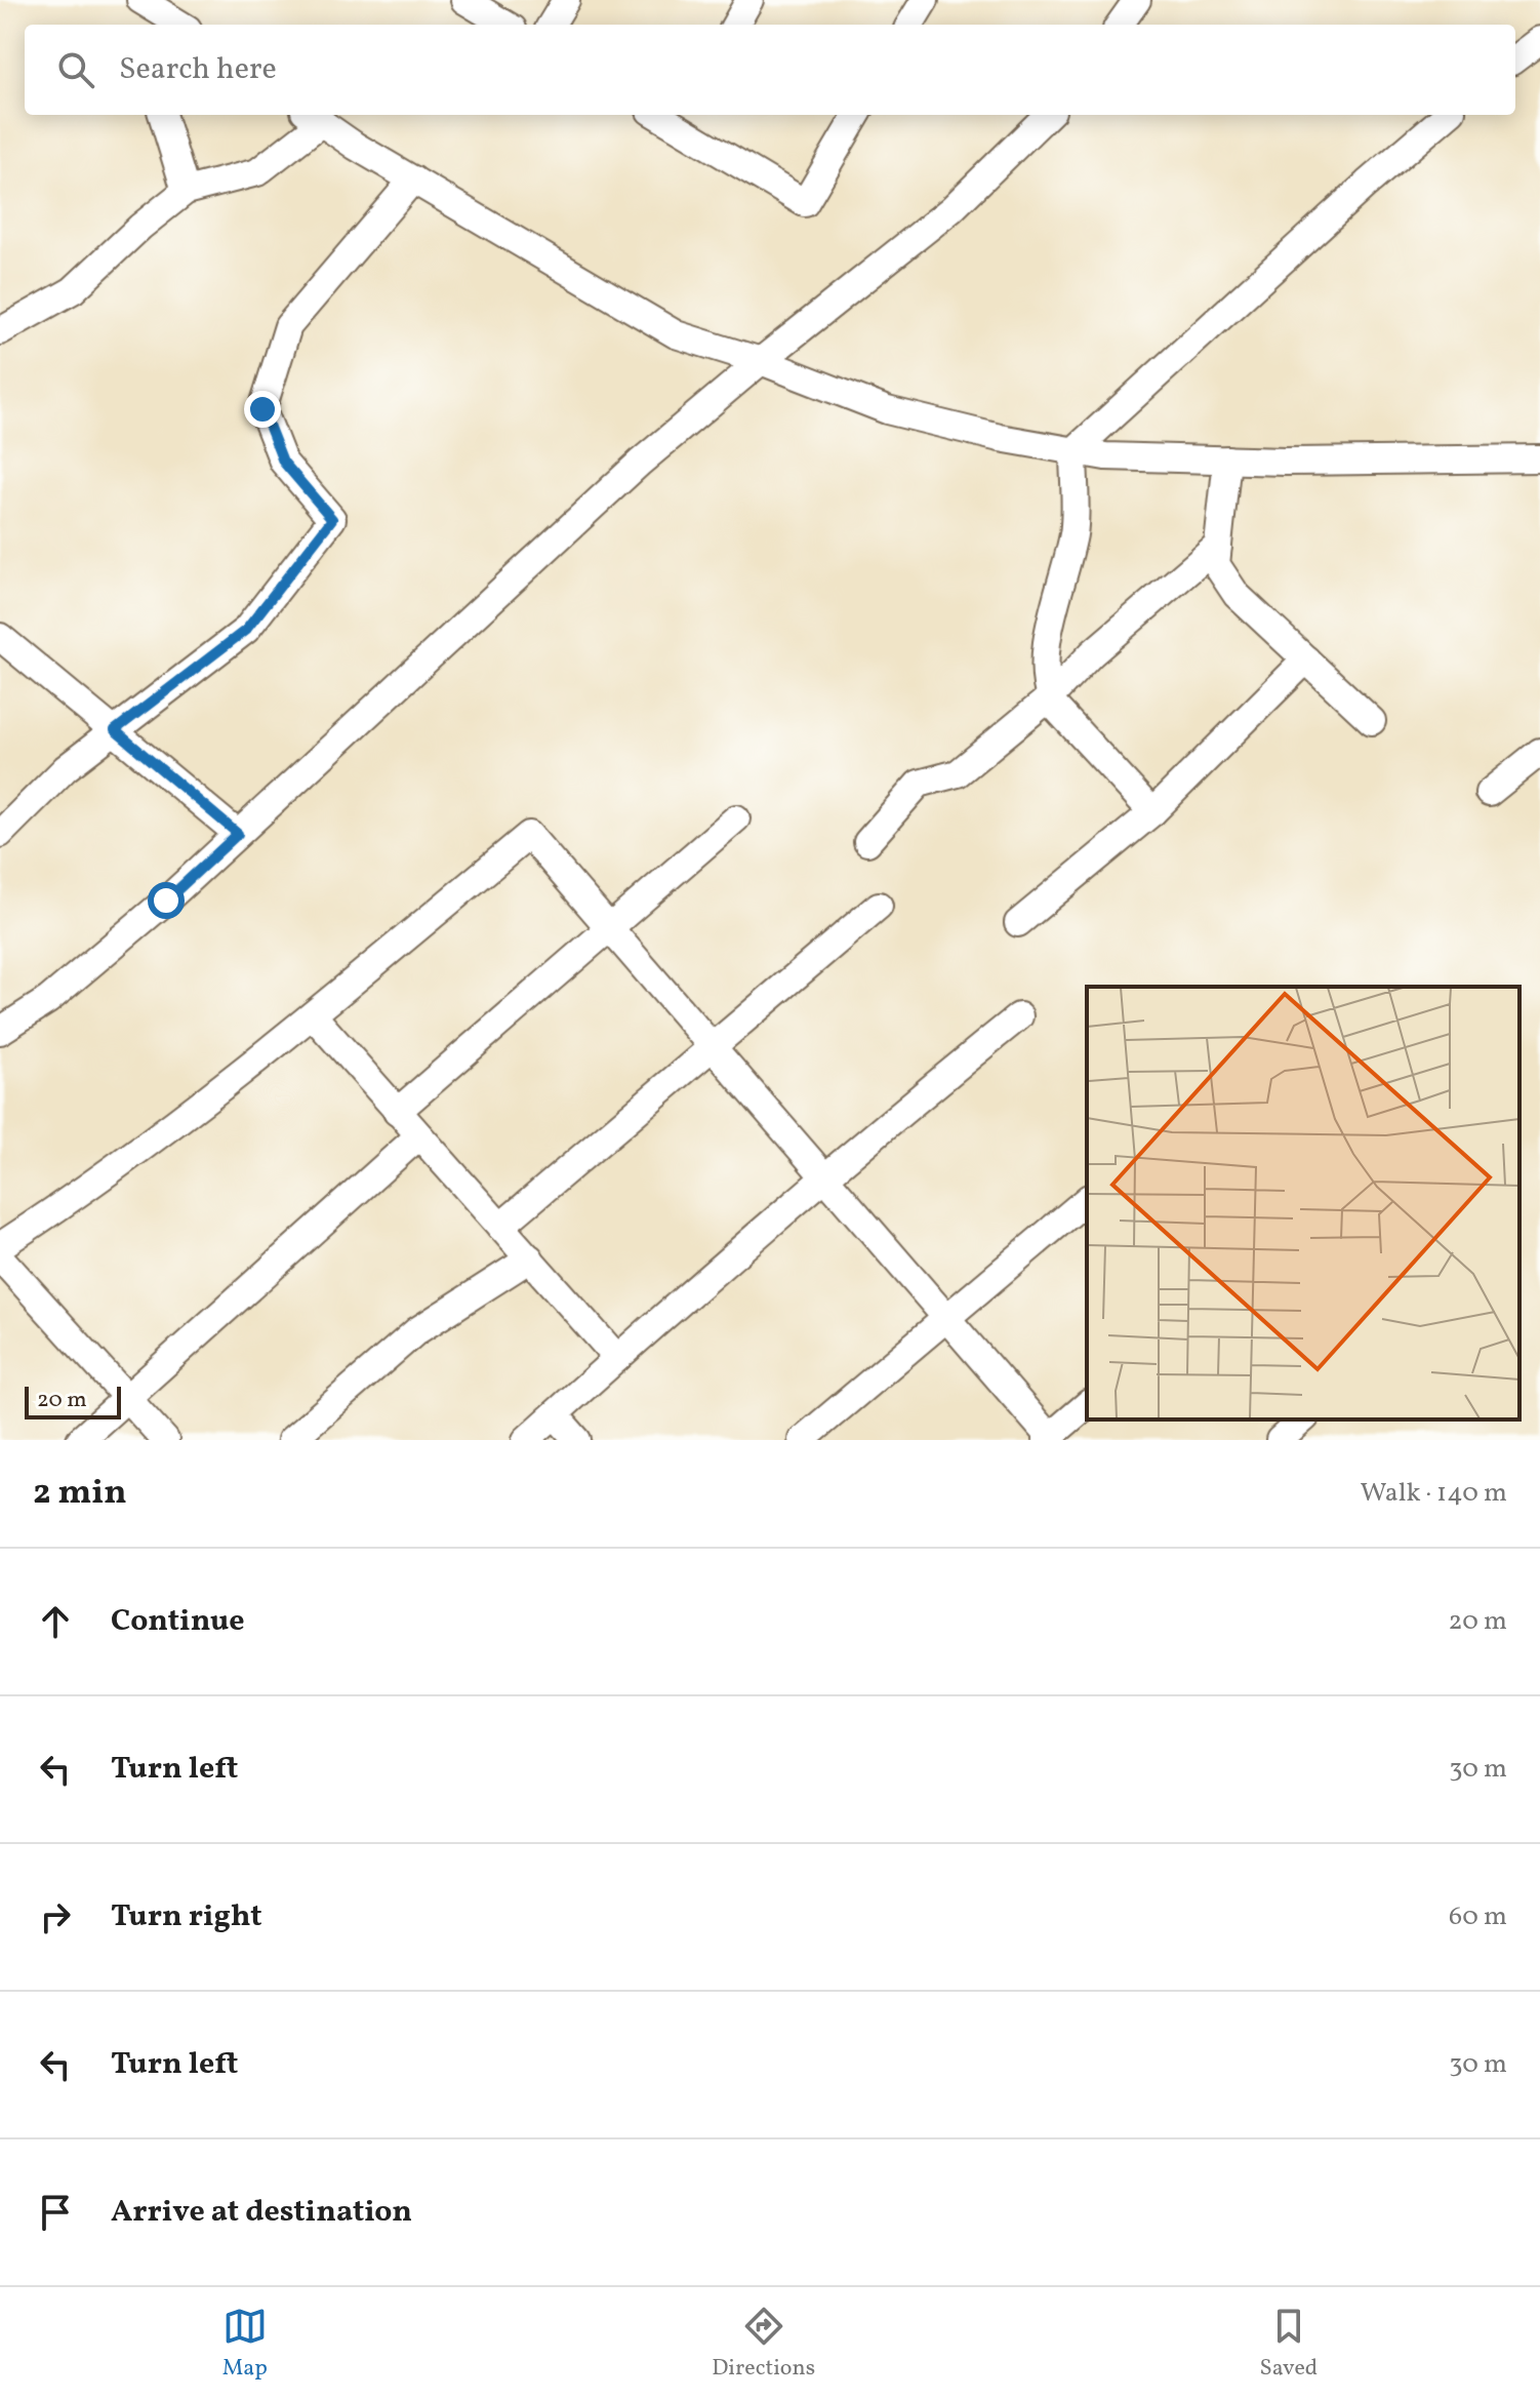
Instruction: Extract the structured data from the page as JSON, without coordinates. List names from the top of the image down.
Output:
{
  "scale_bar": "20 m",
  "page": {
    "search": "Search here",
    "scale": "20 m",
    "heading": ["2 min", "Walk · 140 m"],
    "list": [
      ["Continue", "20 m"],
      ["Turn left", "30 m"],
      ["Turn right", "60 m"],
      ["Turn left", "30 m"],
      "Arrive at destination"
    ],
    "nav": ["Map", "Directions", "Saved"]
  }
}
